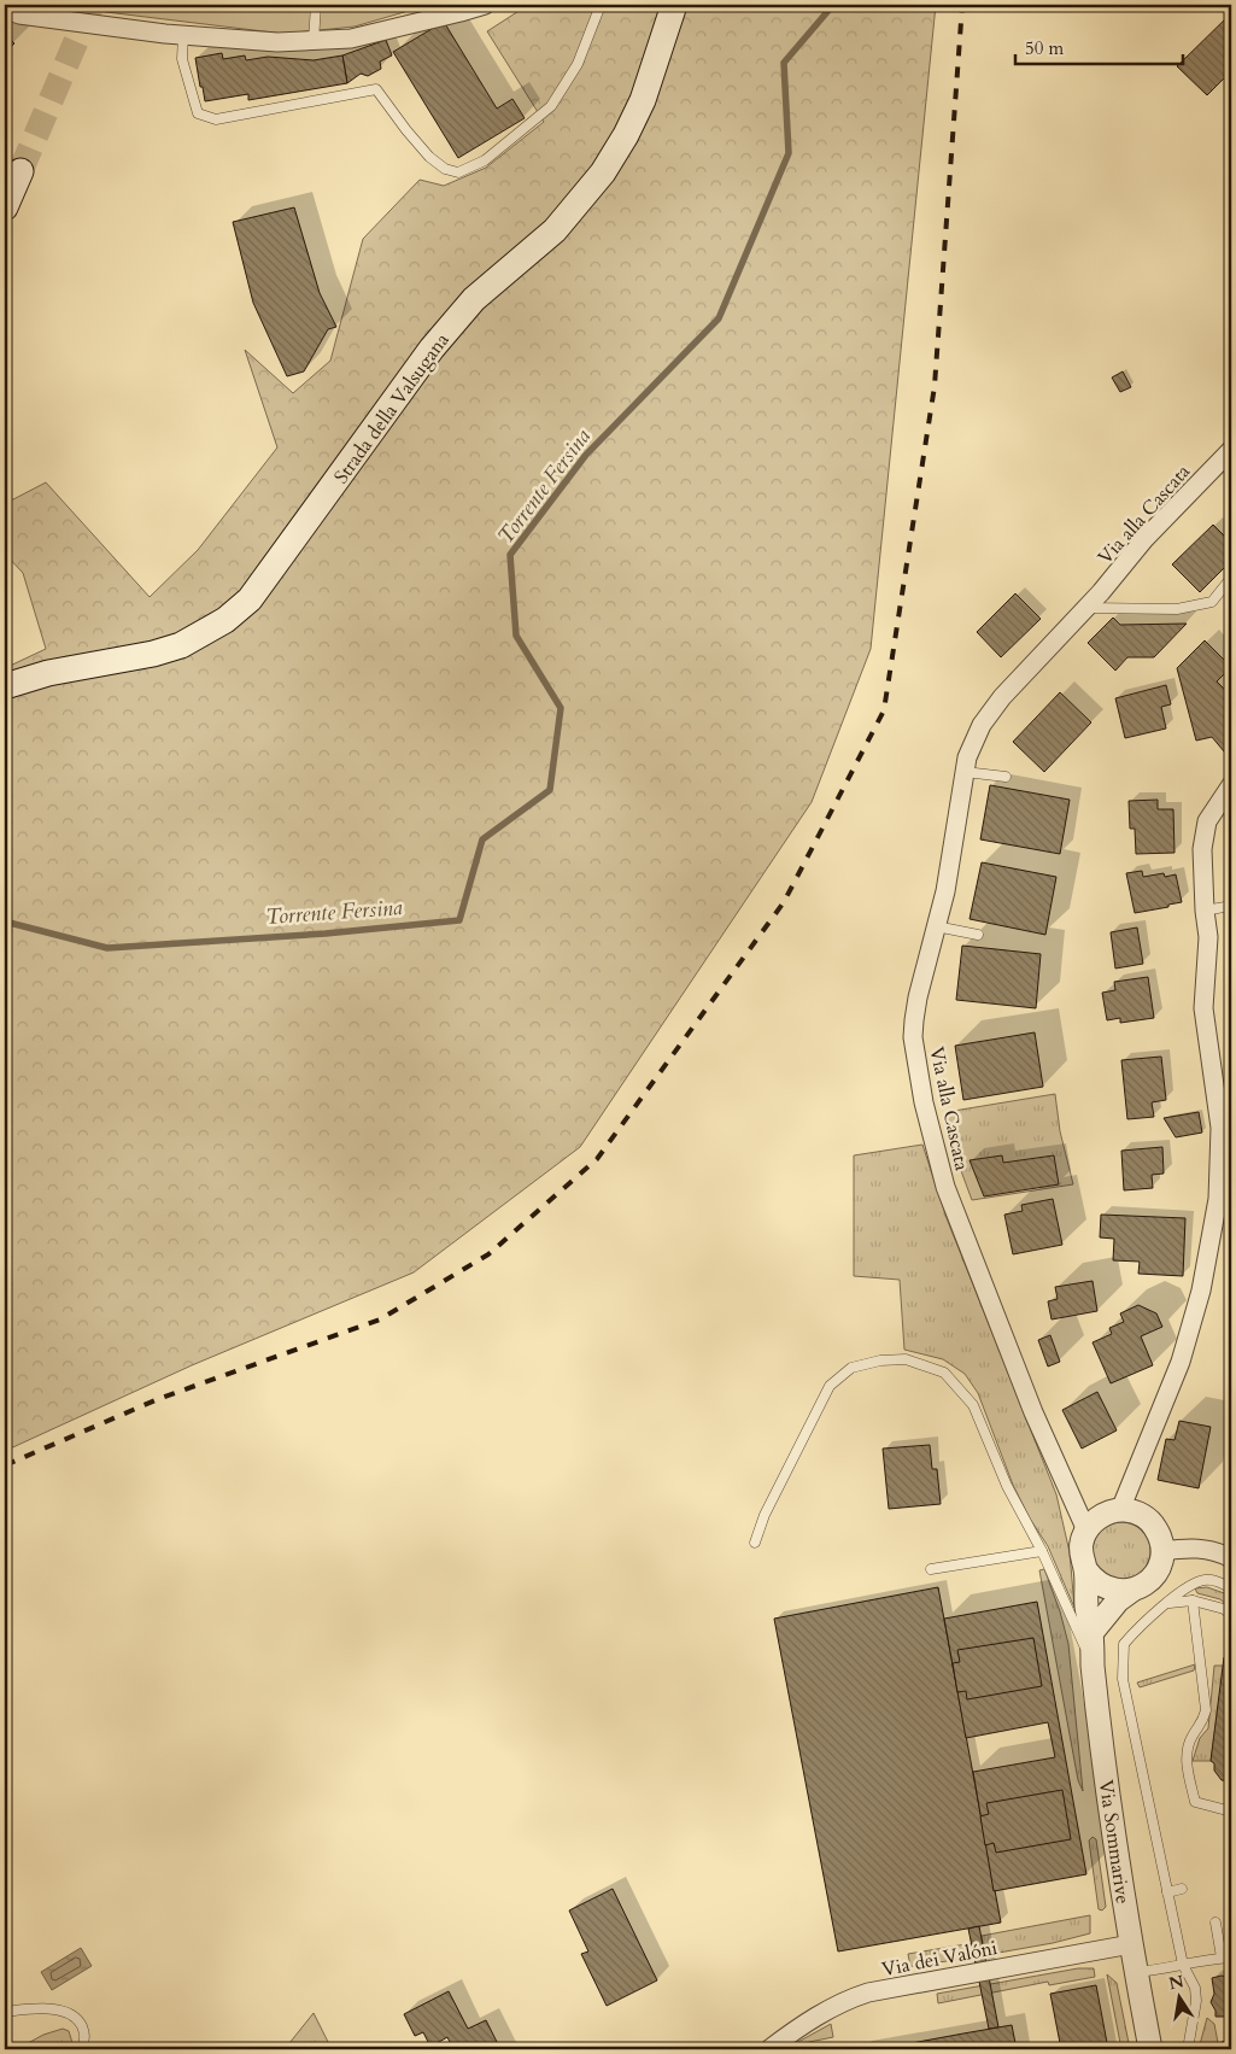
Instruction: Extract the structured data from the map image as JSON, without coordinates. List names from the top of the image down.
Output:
{
  "streets": {
    "main road": ["Strada della Valsugana"],
    "street": ["Via alla Cascata", "Via Sommarive", "Via dei Valóni"]
  },
  "crossings": [
    ["Via alla Cascata", "Via Sommarive"],
    ["Via Sommarive", "Via dei Valóni"]
  ],
  "water": ["Torrente Fersina"],
  "scale_bar": "50 m",
  "north": "top"
}
